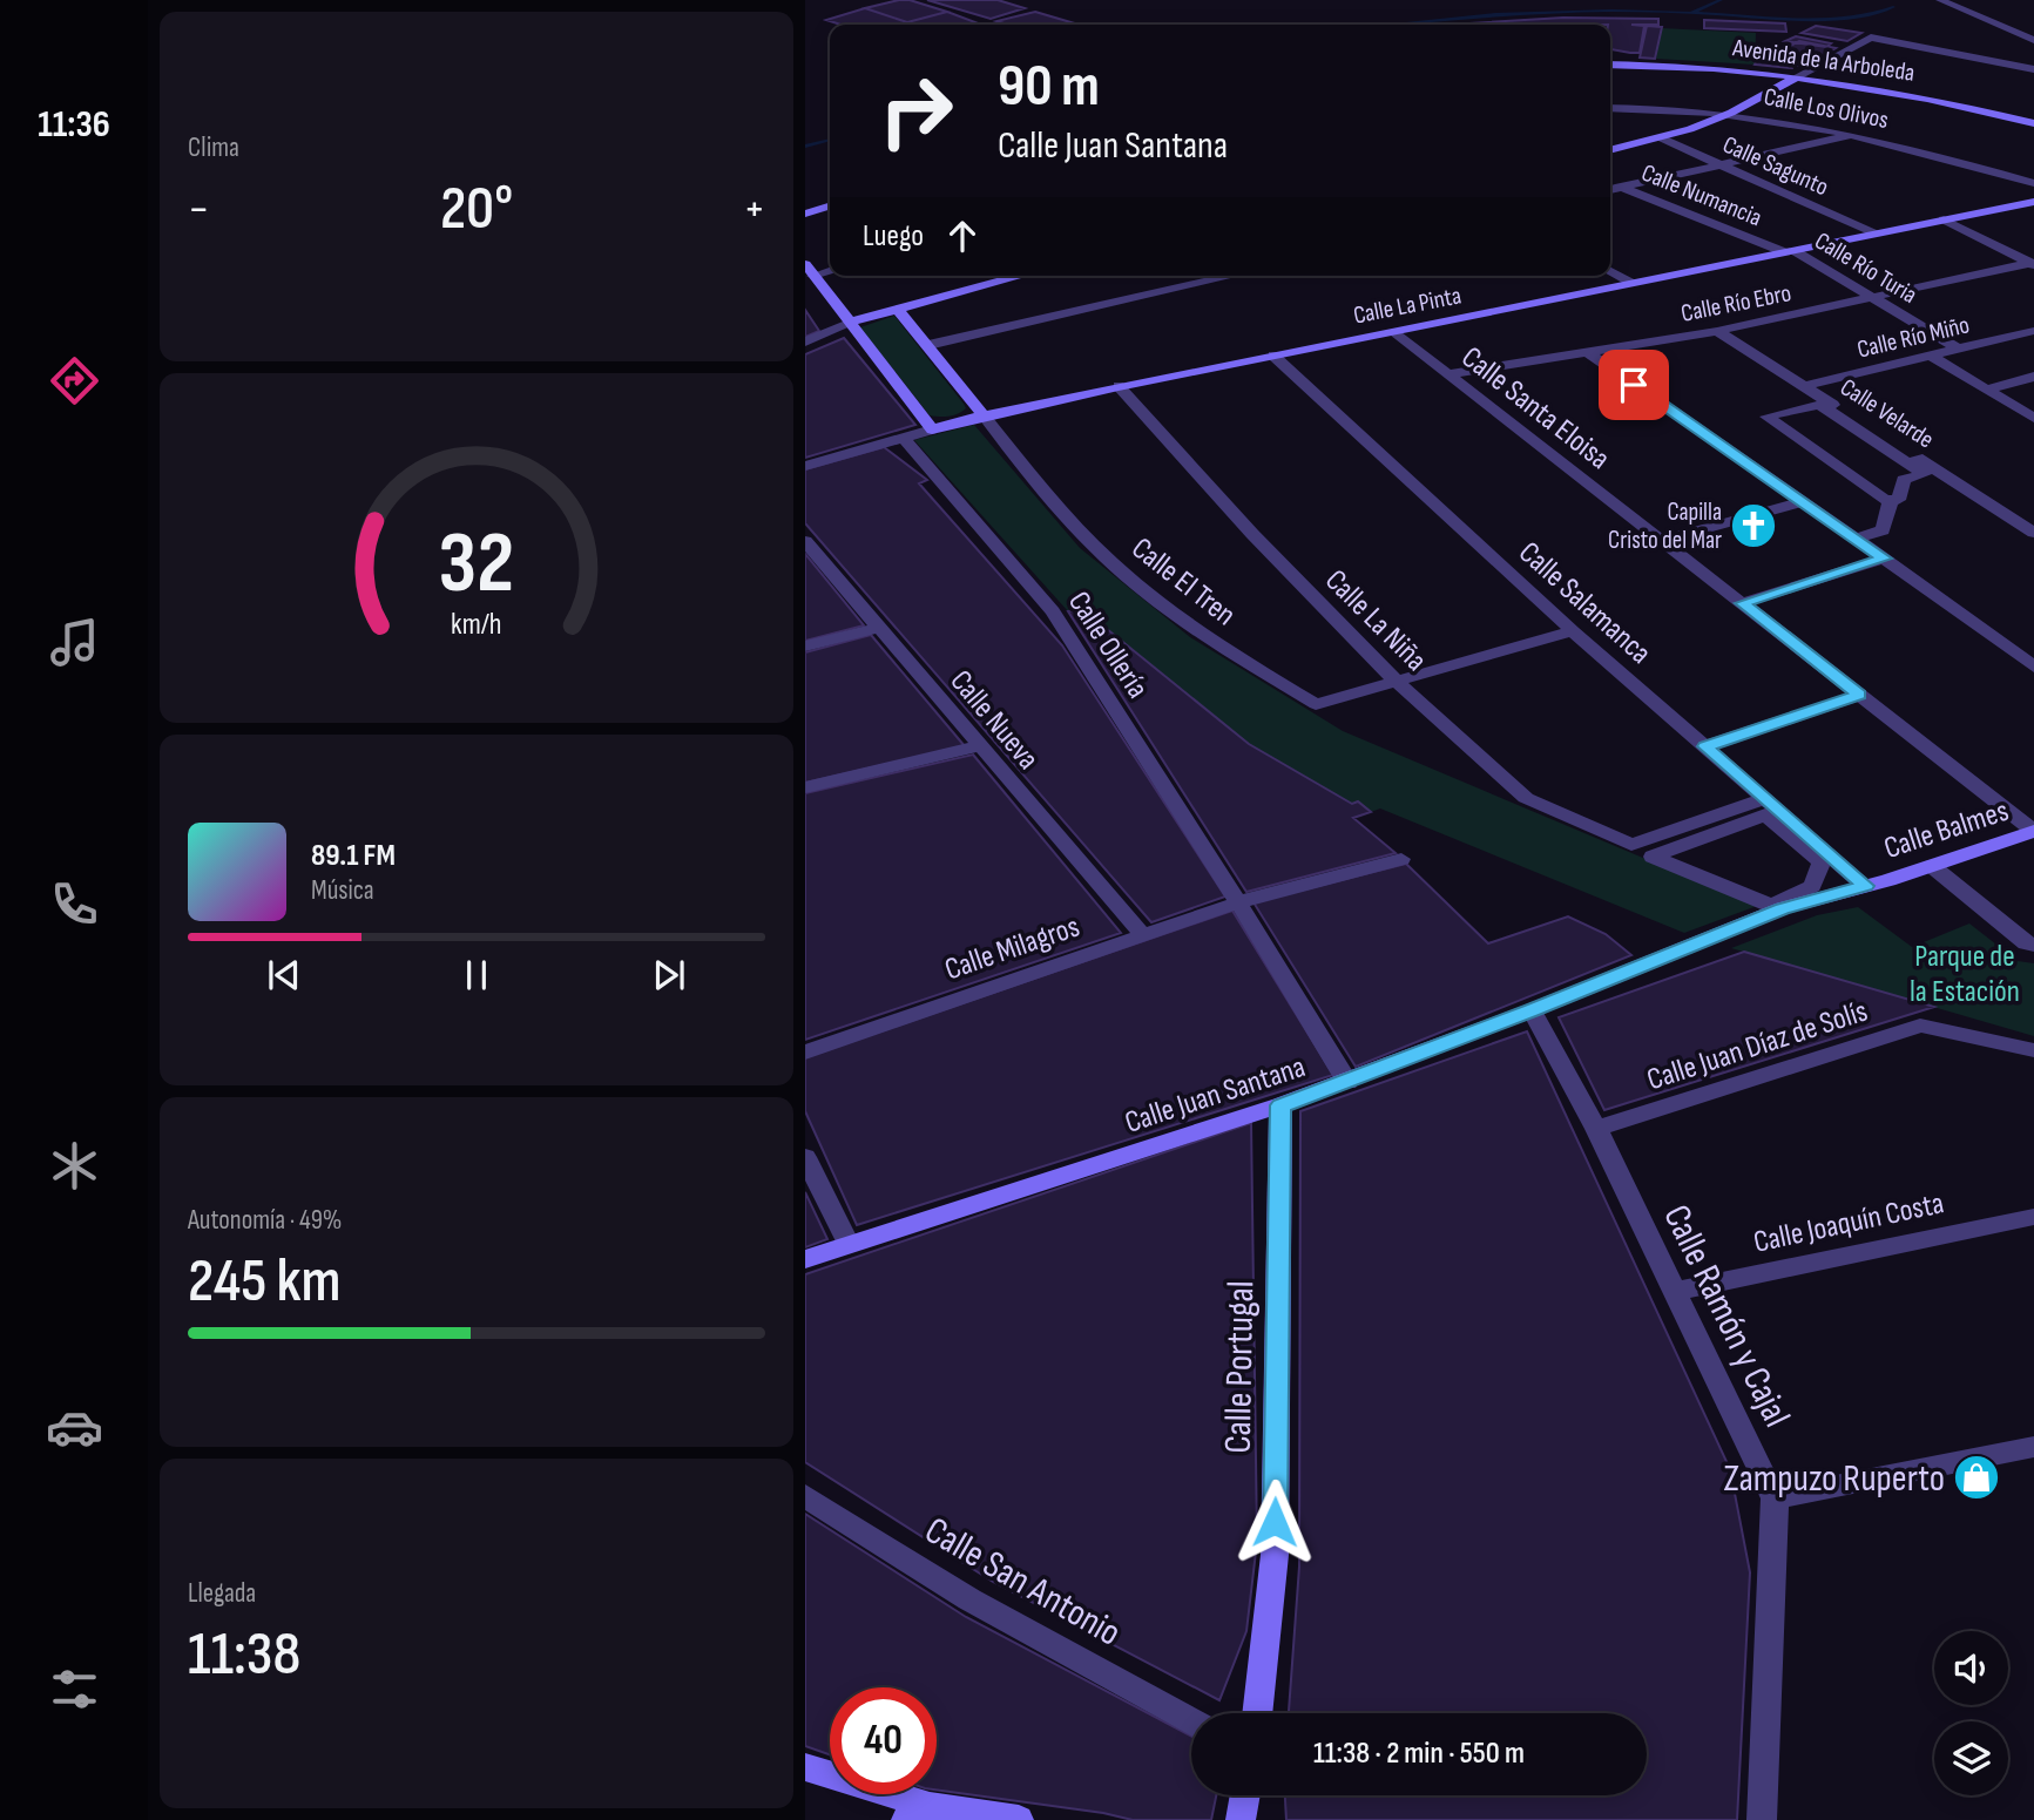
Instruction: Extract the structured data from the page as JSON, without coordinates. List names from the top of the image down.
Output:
{
  "streets": {
    "street": [
      "Avenida de la Arboleda",
      "Calle Los Olivos",
      "Calle Sagunto",
      "Calle Numancia",
      "Calle Río Turia",
      "Calle Río Ebro",
      "Calle La Pinta",
      "Calle Río Miño",
      "Calle Santa Eloisa",
      "Calle Velarde",
      "Calle El Tren",
      "Calle Salamanca",
      "Calle La Niña",
      "Calle Ollería",
      "Calle Nueva",
      "Calle Balmes",
      "Calle Milagros",
      "Calle Juan Díaz de Solís",
      "Calle Juan Santana",
      "Calle Joaquín Costa",
      "Calle Ramón y Cajal",
      "Calle Portugal",
      "Calle San Antonio"
    ]
  },
  "crossings": [
    ["Calle Sagunto", "Calle La Pinta"],
    ["Calle Numancia", "Calle Río Turia"],
    ["Calle Numancia", "Calle La Pinta"],
    ["Calle Río Turia", "Calle Río Ebro"],
    ["Calle Río Turia", "Calle La Pinta"],
    ["Calle Río Turia", "Calle Río Miño"],
    ["Calle Río Ebro", "Calle Santa Eloisa"],
    ["Calle Río Ebro", "Calle Velarde"],
    ["Calle La Pinta", "Calle Santa Eloisa"],
    ["Calle La Pinta", "Calle El Tren"],
    ["Calle La Pinta", "Calle Salamanca"],
    ["Calle La Pinta", "Calle La Niña"],
    ["Calle Río Miño", "Calle Velarde"],
    ["Calle Santa Eloisa", "Calle Balmes"],
    ["Calle El Tren", "Calle Salamanca"],
    ["Calle El Tren", "Calle La Niña"],
    ["Calle Salamanca", "Calle La Niña"],
    ["Calle Salamanca", "Calle Balmes"],
    ["Calle Ollería", "Calle Milagros"],
    ["Calle Ollería", "Calle Juan Santana"],
    ["Calle Nueva", "Calle Milagros"],
    ["Calle Balmes", "Calle Juan Santana"],
    ["Calle Juan Díaz de Solís", "Calle Ramón y Cajal"],
    ["Calle Juan Santana", "Calle Ramón y Cajal"],
    ["Calle Juan Santana", "Calle Portugal"],
    ["Calle Joaquín Costa", "Calle Ramón y Cajal"]
  ],
  "parks": ["Parque de la Estación"],
  "places": {
    "church": ["Capilla Cristo del Mar"],
    "shop": ["Zampuzo Ruperto"]
  },
  "page": {
    "tabs": "11:36",
    "tile": [
      "Clima",
      ["Autonomía · 49%", "245 km"],
      ["Llegada", "11:38"]
    ],
    "turn": ["90 m", "Calle Juan Santana"],
    "heat": ["−", "20°", "+"],
    "then": "Luego",
    "song": ["89.1 FM", "Música"],
    "limit": "40",
    "trip": "11:38 · 2 min · 550 m",
    "gauge": ["32", "km/h"]
  }
}
